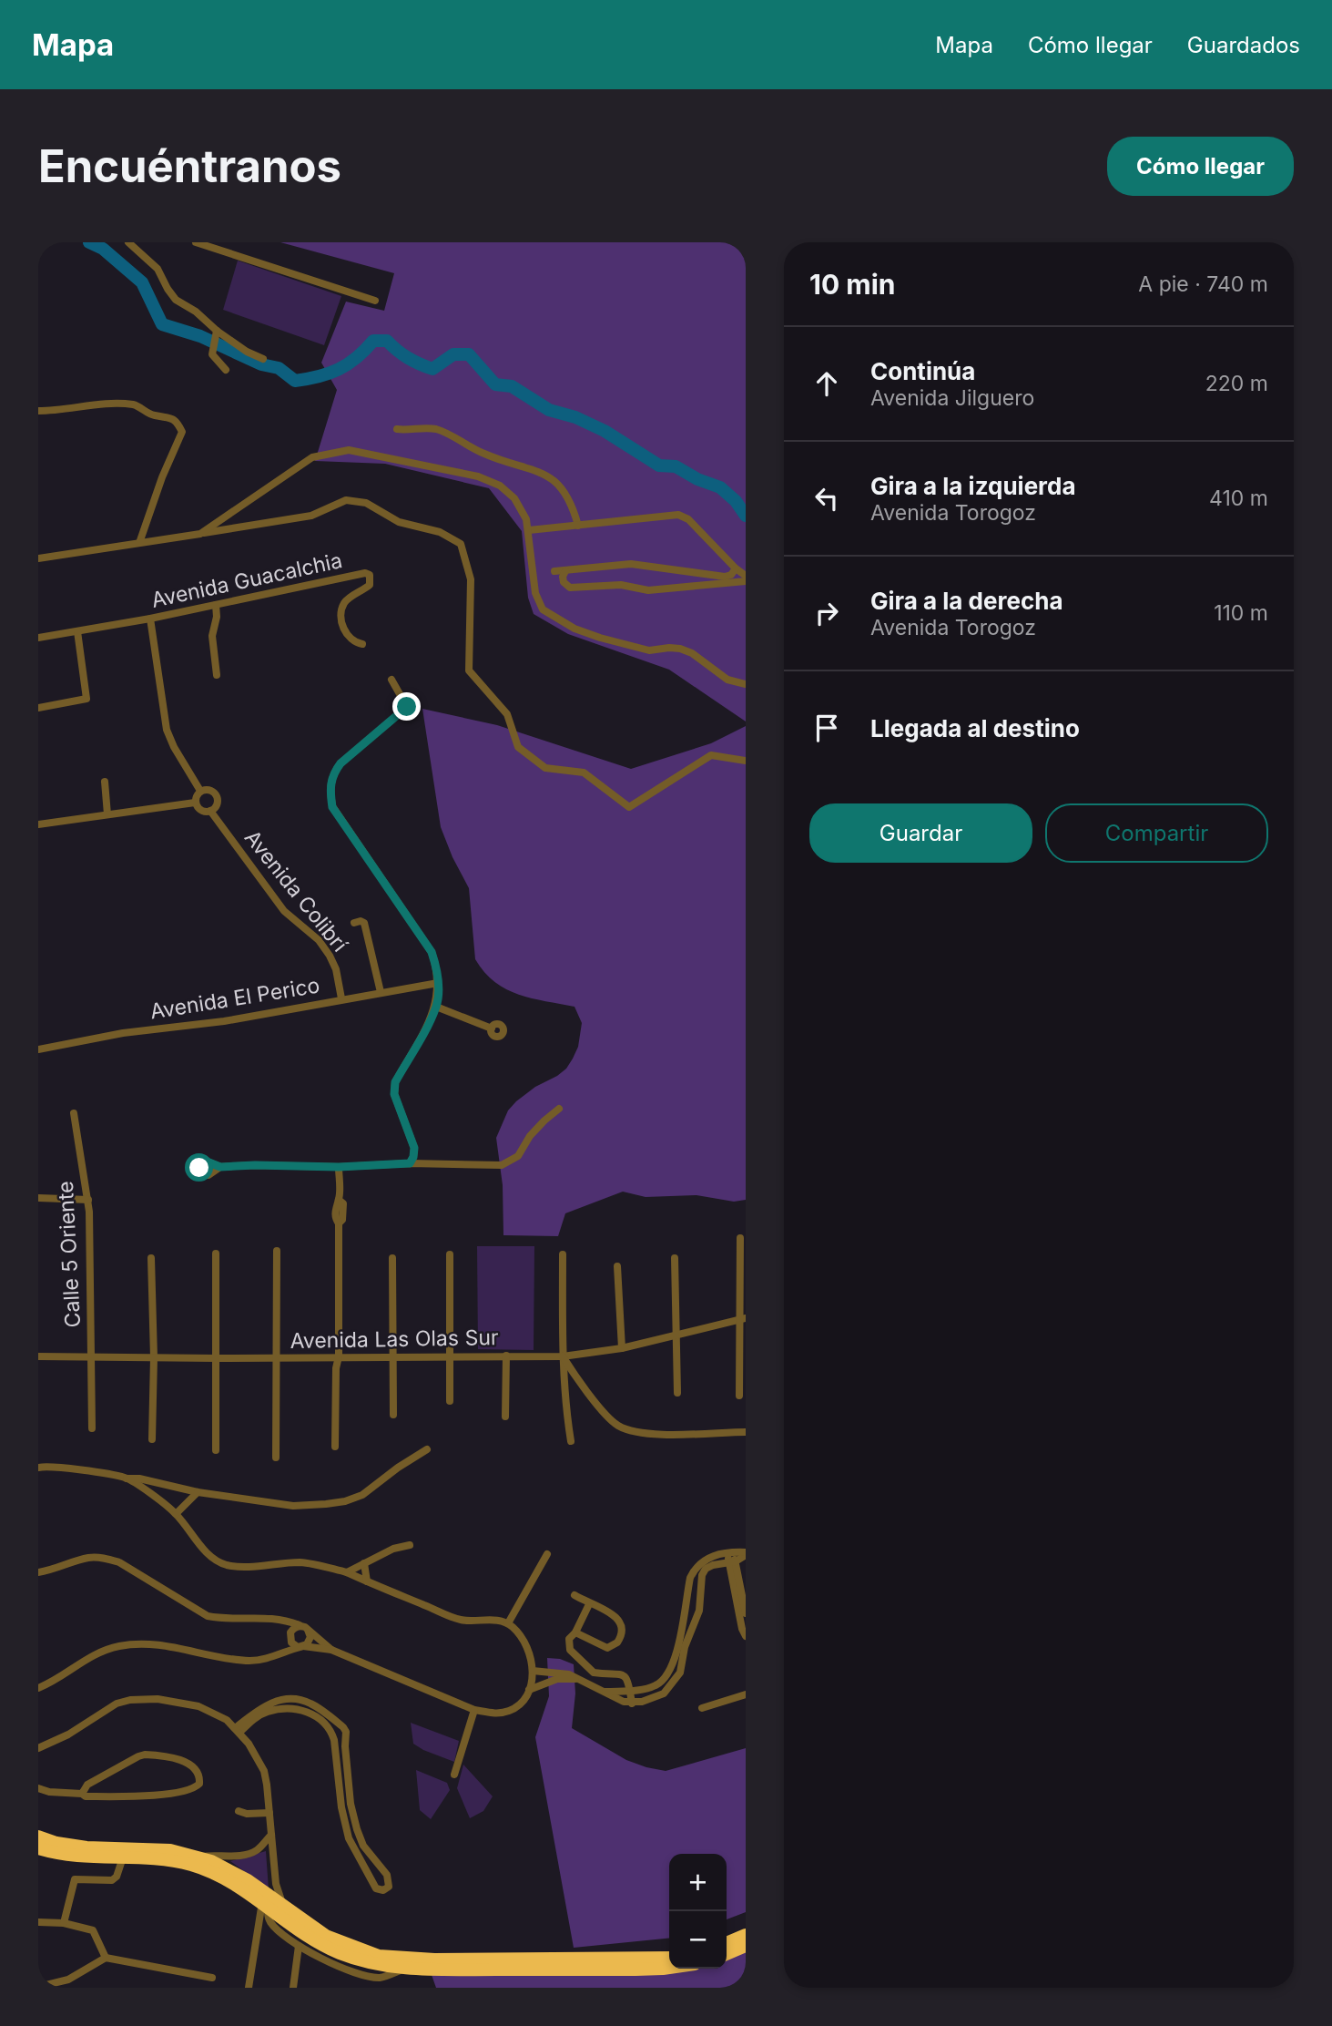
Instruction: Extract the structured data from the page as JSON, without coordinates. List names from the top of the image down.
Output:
{
  "streets": {
    "street": [
      "Avenida Guacalchia",
      "Avenida Colibrí",
      "Avenida El Perico",
      "Calle 5 Oriente",
      "Avenida Las Olas Sur"
    ]
  },
  "crossings": [
    ["Avenida Colibrí", "Avenida El Perico"],
    ["Calle 5 Oriente", "Avenida Las Olas Sur"]
  ],
  "page": {
    "header": "Mapa",
    "nav": ["Mapa", "Cómo llegar", "Guardados"],
    "buttons": [
      "Cómo llegar",
      ["Guardar", "Compartir"]
    ],
    "title": "Encuéntranos",
    "heading": ["10 min", "A pie · 740 m"],
    "list": [
      ["Continúa", "Avenida Jilguero", "220 m"],
      ["Gira a la izquierda", "Avenida Torogoz", "410 m"],
      ["Gira a la derecha", "Avenida Torogoz", "110 m"],
      "Llegada al destino"
    ],
    "map_buttons": ["+", "−"]
  }
}
